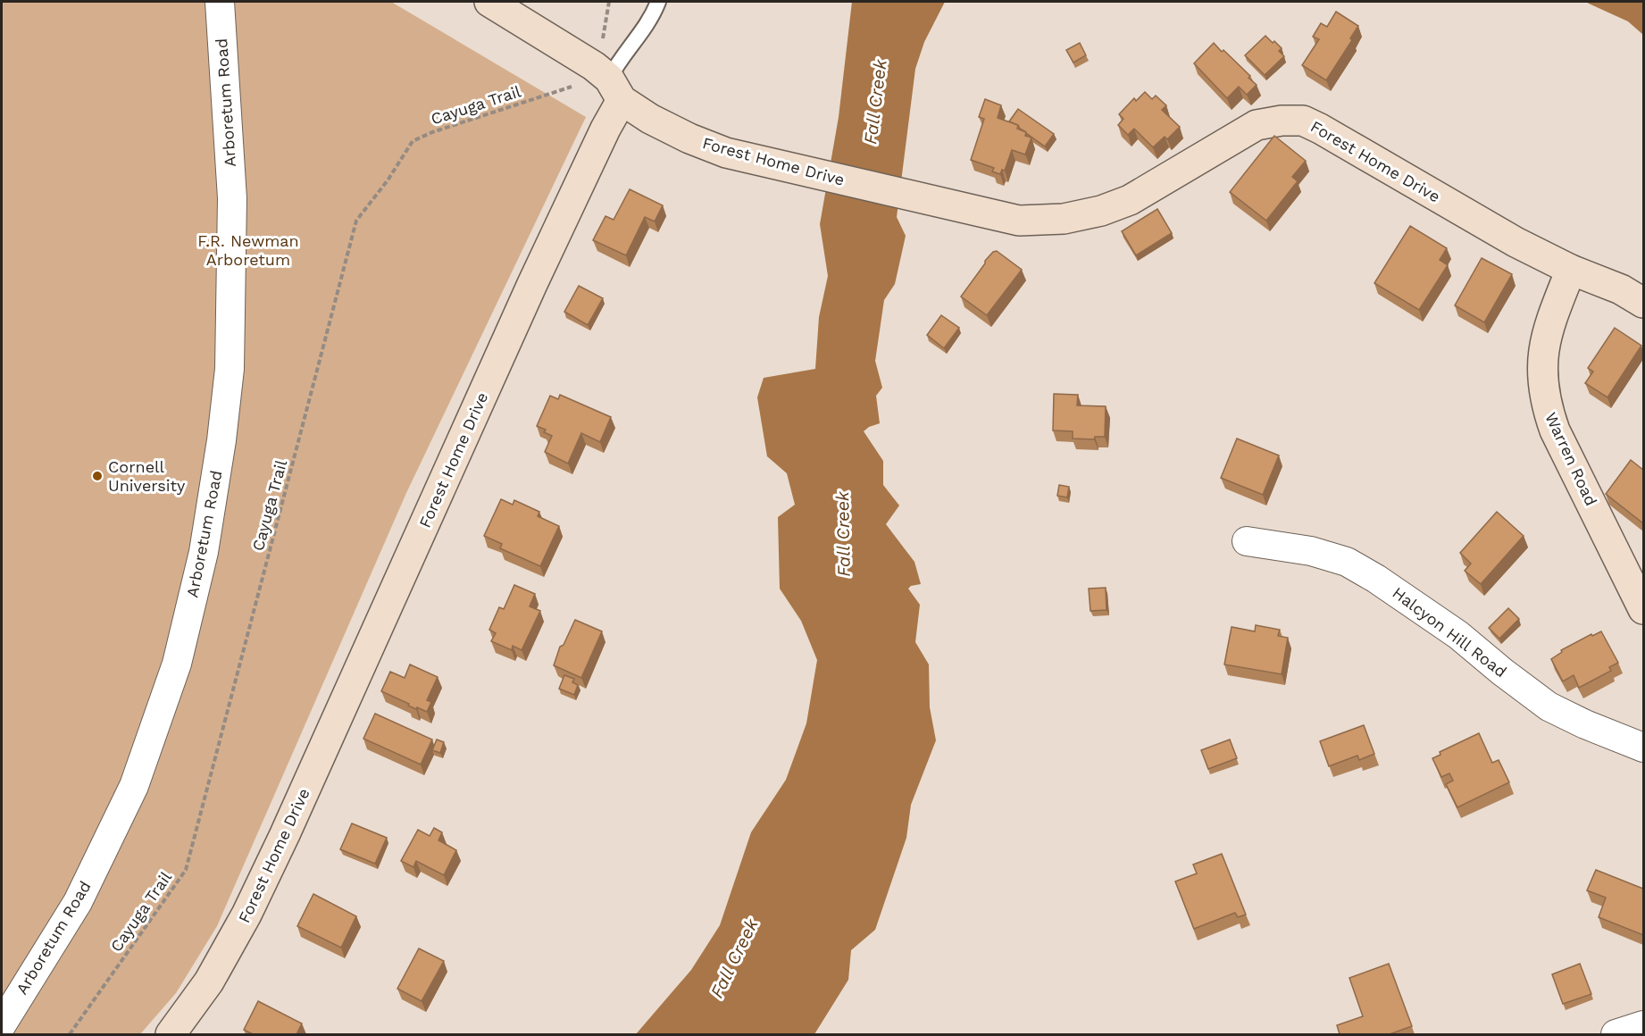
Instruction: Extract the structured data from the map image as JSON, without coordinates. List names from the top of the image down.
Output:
{
  "streets": {
    "street": [
      "Arboretum Road",
      "Forest Home Drive",
      "Warren Road",
      "Halcyon Hill Road"
    ],
    "path": ["Cayuga Trail"]
  },
  "crossings": [
    ["Forest Home Drive", "Warren Road"]
  ],
  "water": ["Fall Creek"],
  "parks": ["F.R. Newman Arboretum"],
  "places": ["Cornell University"]
}
